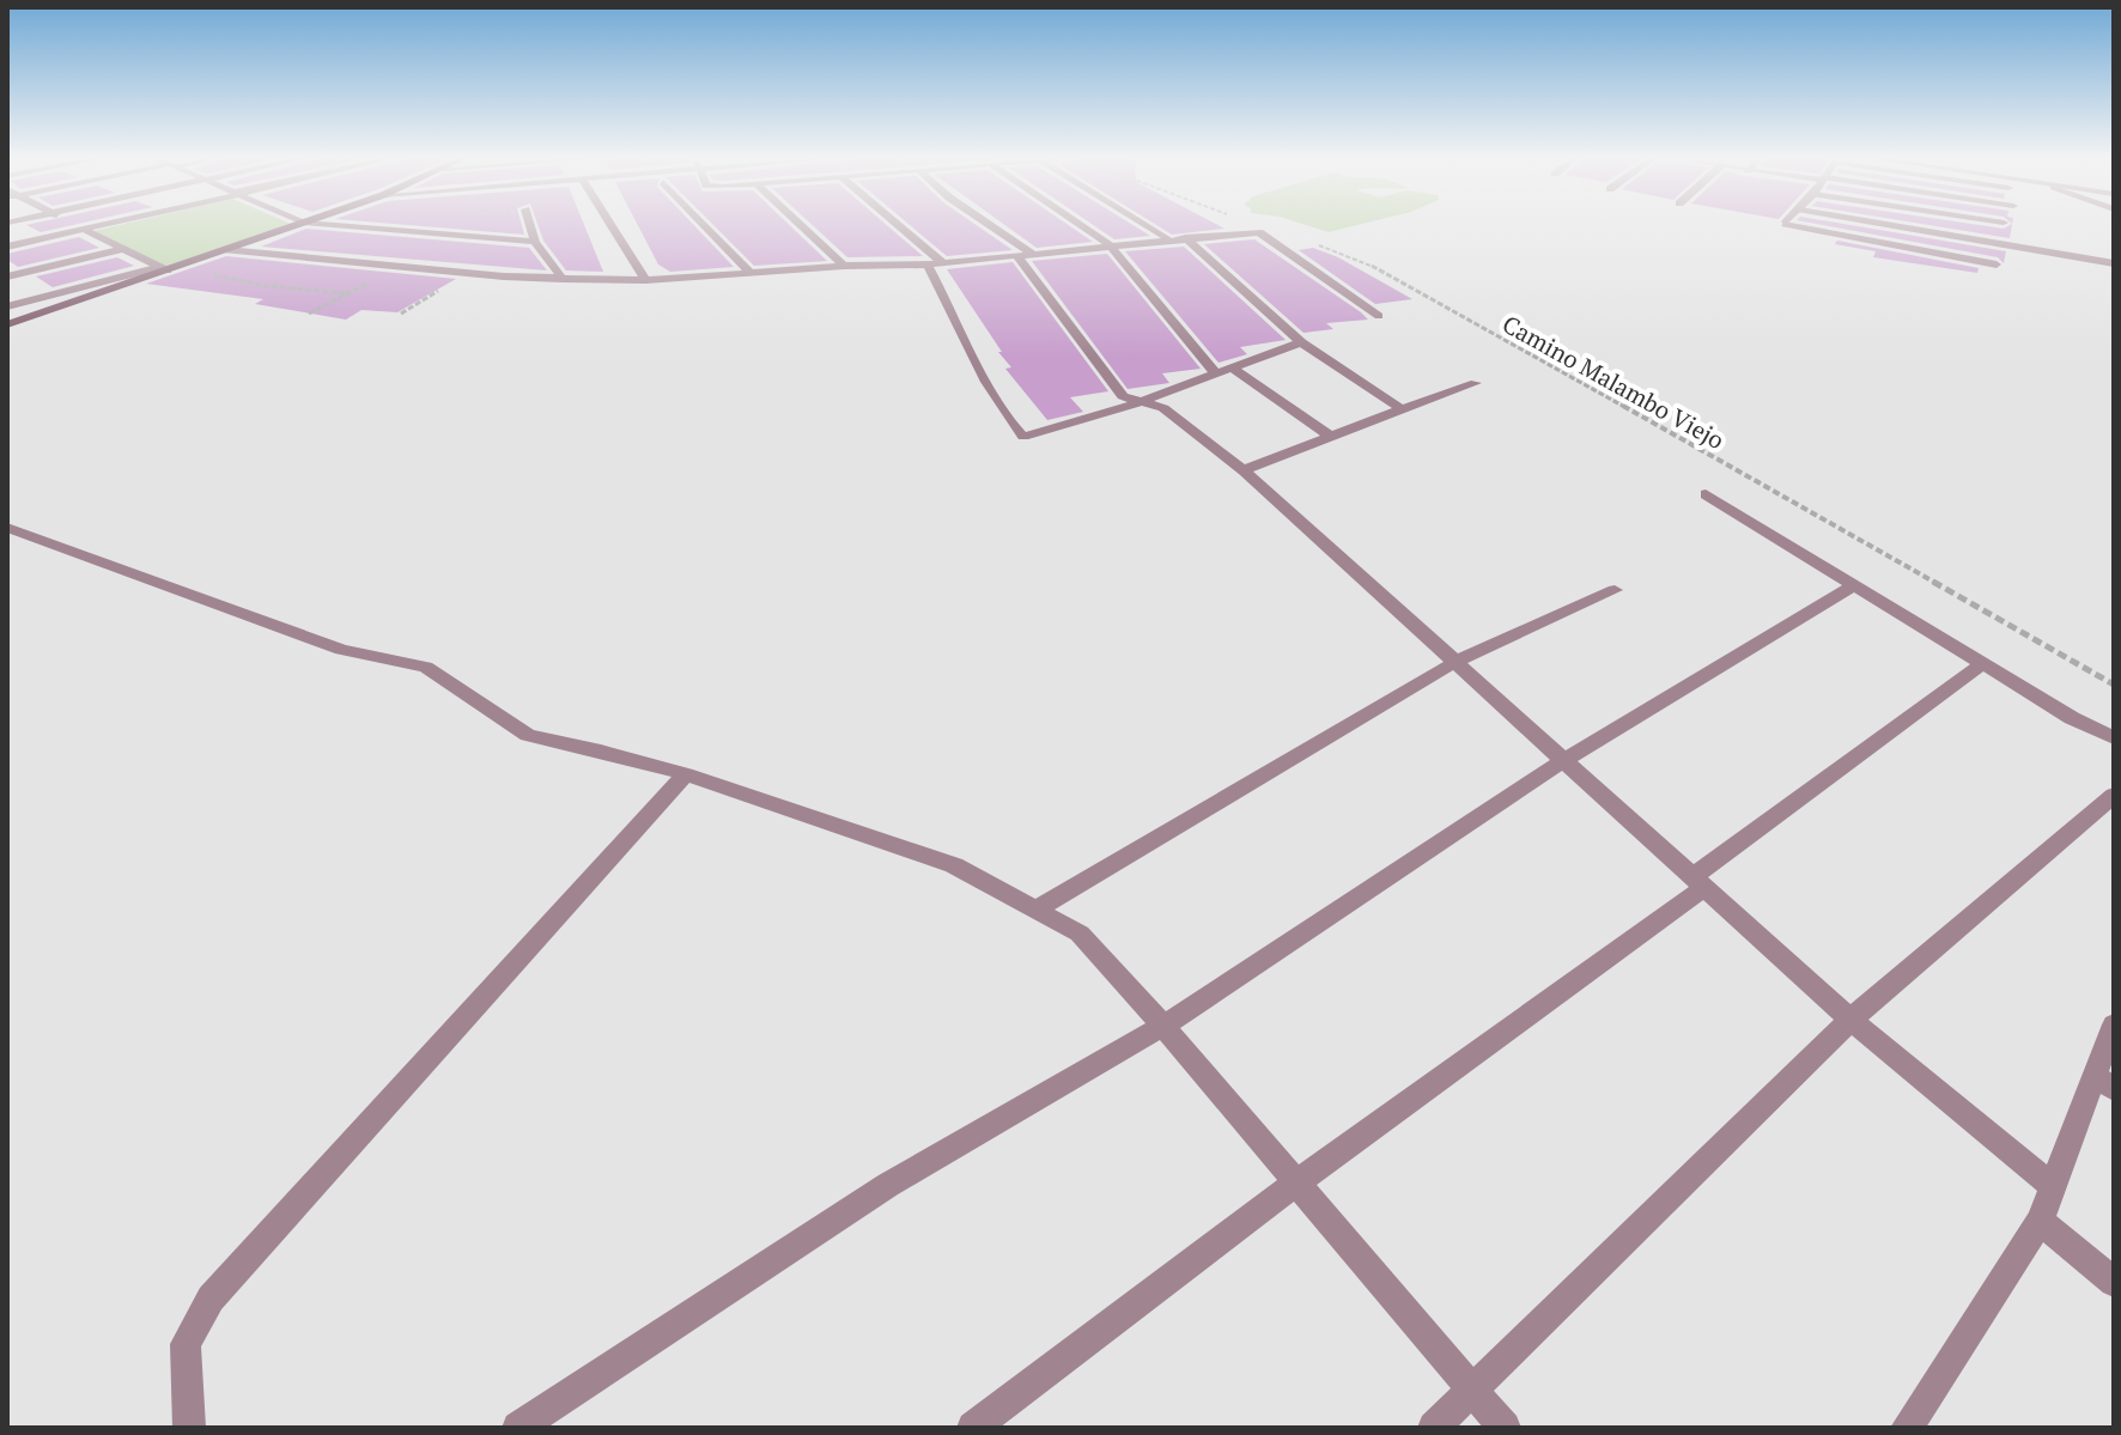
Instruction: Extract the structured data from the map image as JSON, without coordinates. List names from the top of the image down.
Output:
{
  "streets": {
    "path": ["Camino Malambo Viejo"]
  }
}
